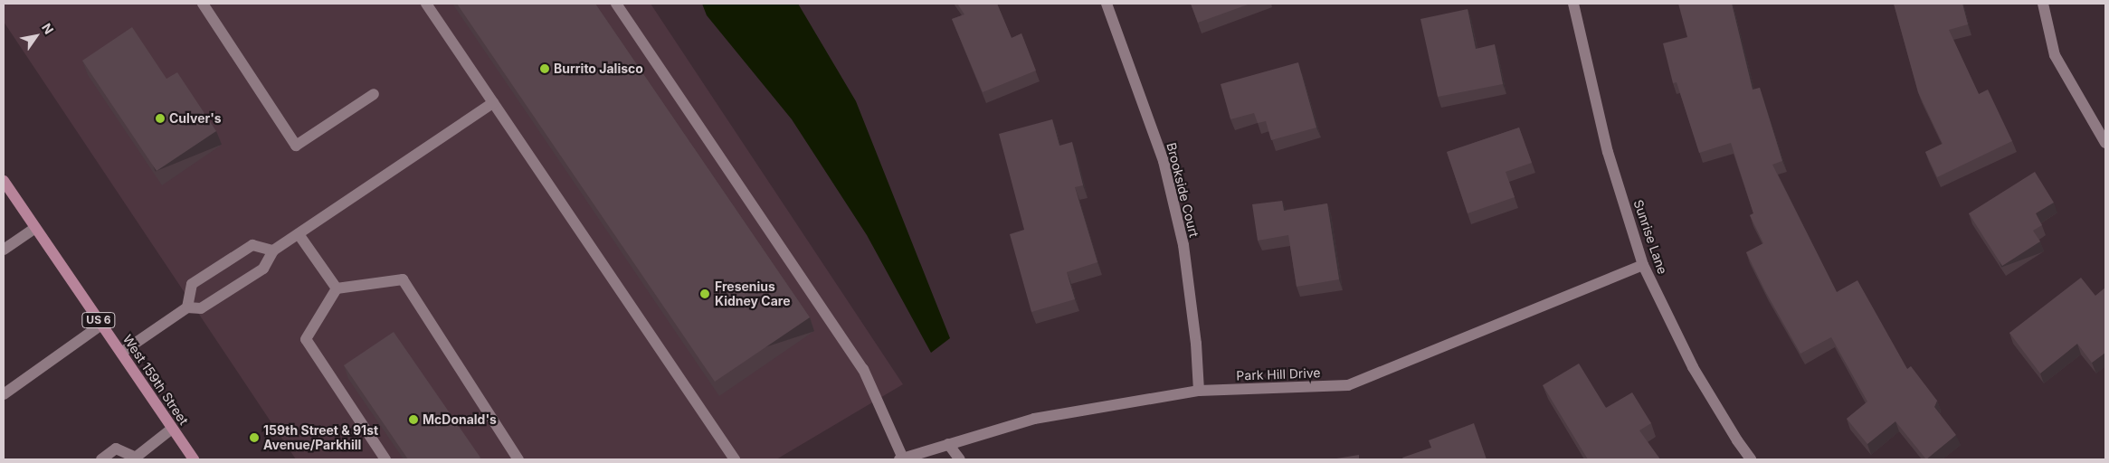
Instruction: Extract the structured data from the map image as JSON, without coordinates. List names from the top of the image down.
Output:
{
  "streets": {
    "main road": ["US 6", "West 159th Street"],
    "street": ["Brookside Court", "Sunrise Lane", "Park Hill Drive"]
  },
  "crossings": [
    ["Brookside Court", "Park Hill Drive"],
    ["Sunrise Lane", "Park Hill Drive"]
  ],
  "places": [
    "Burrito Jalisco",
    "Culver's",
    "Fresenius Kidney Care",
    "McDonald's",
    "159th Street & 91st Avenue/Parkhill"
  ],
  "north": "top right"
}
